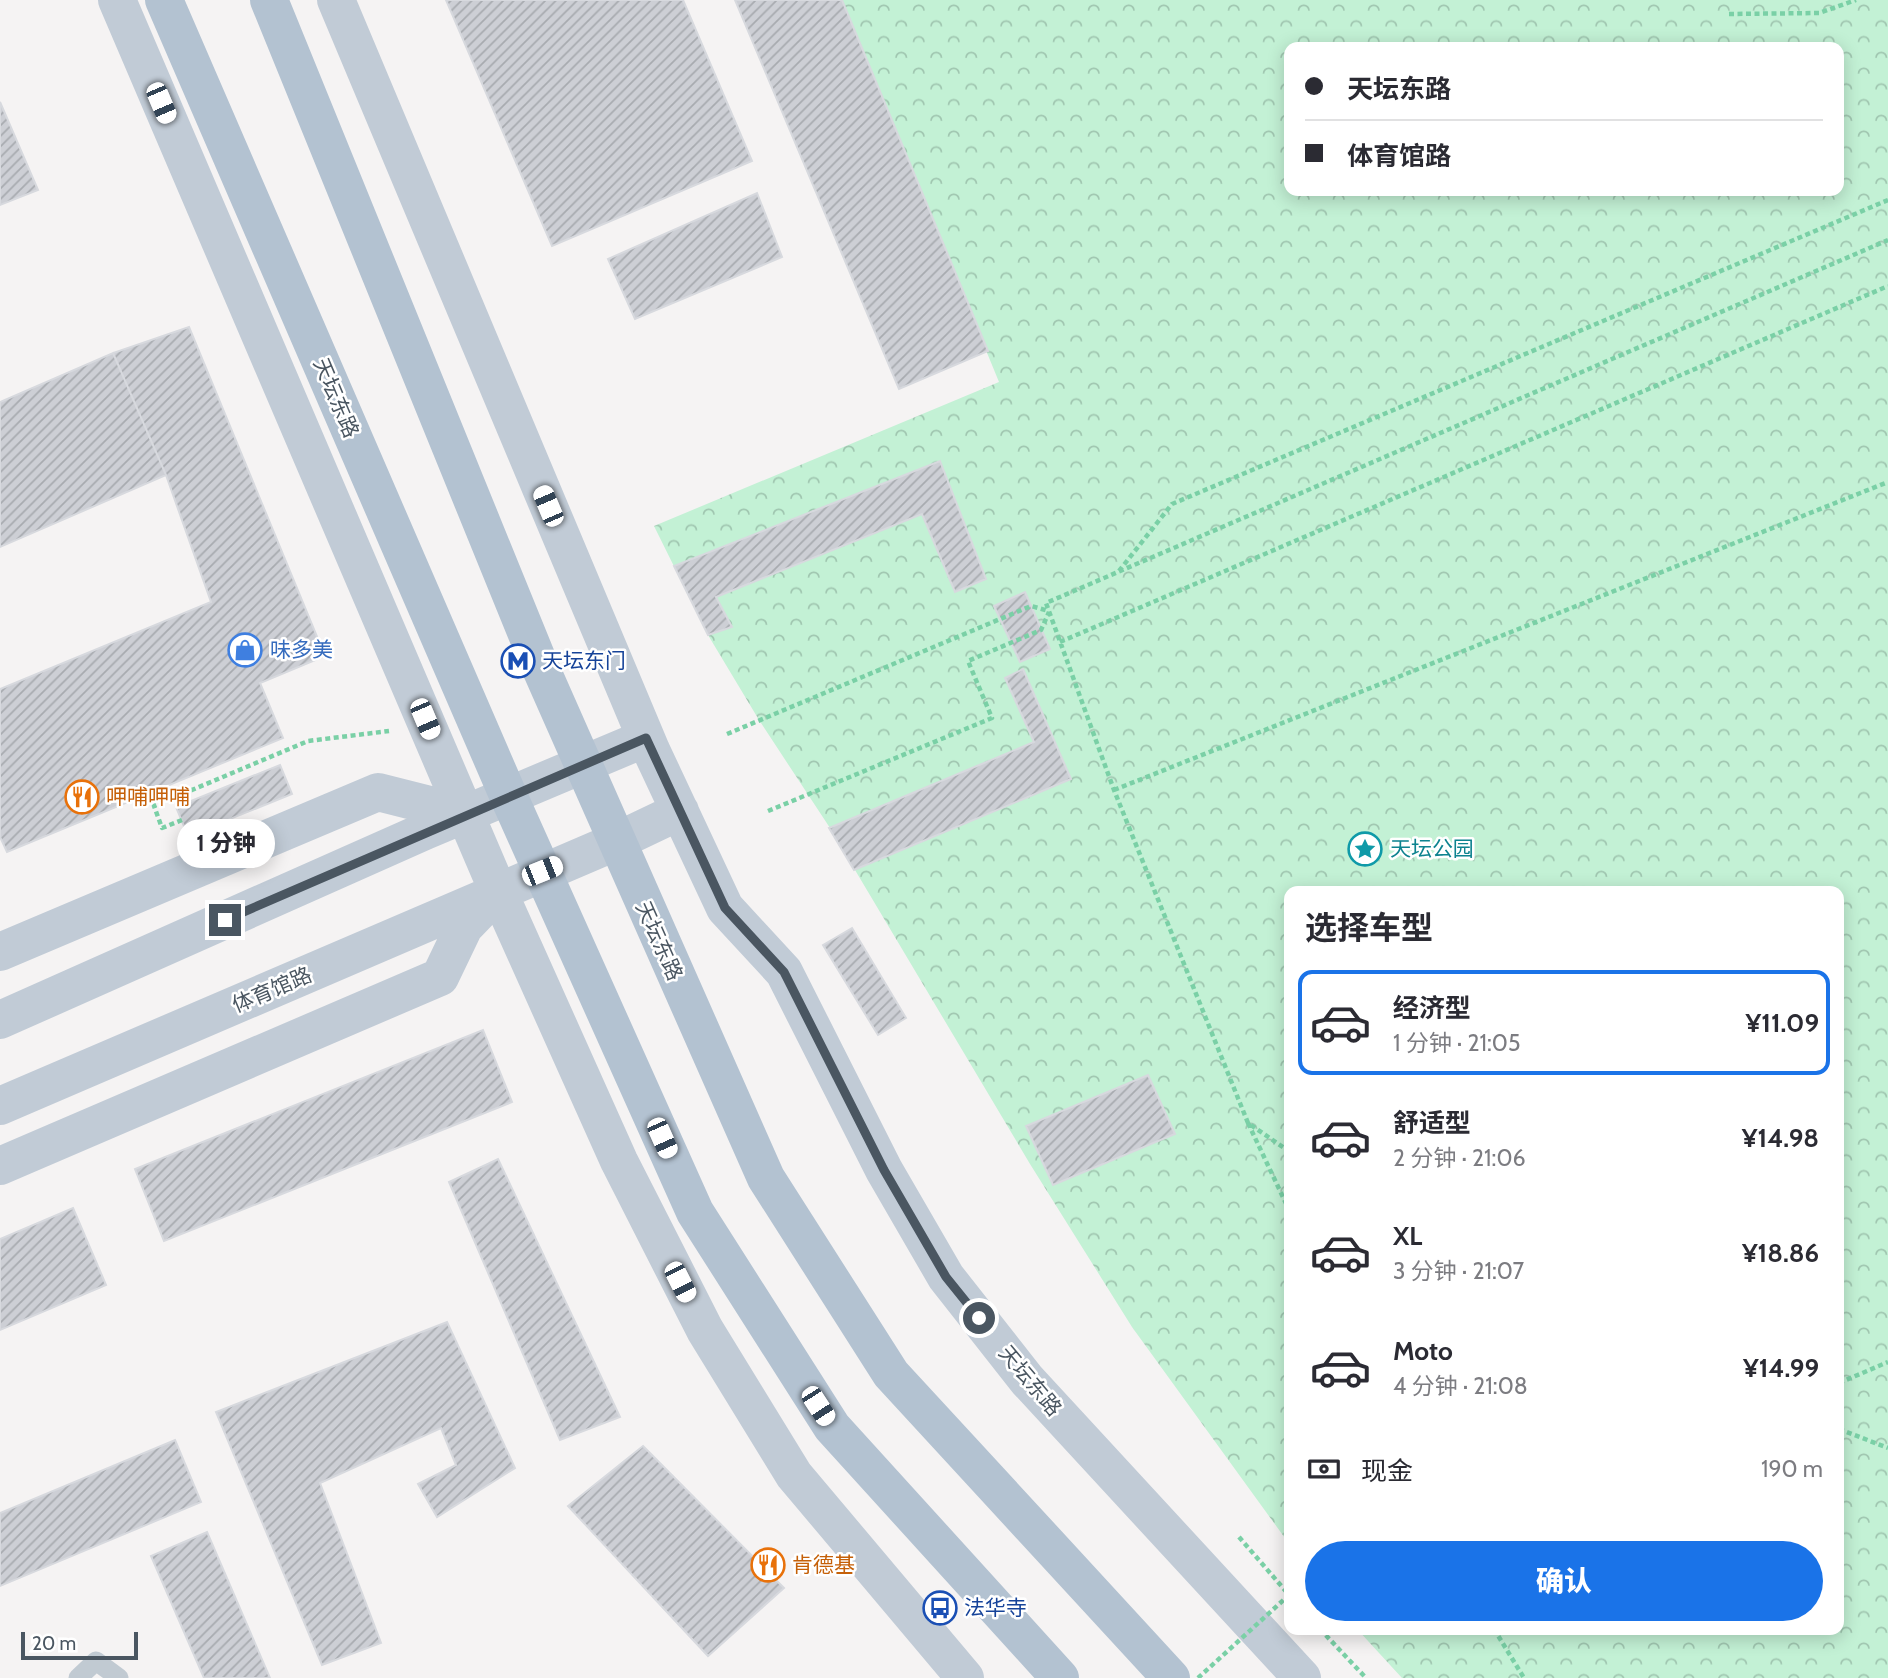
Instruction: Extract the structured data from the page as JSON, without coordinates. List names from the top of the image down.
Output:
{
  "streets": {
    "main road": ["天坛东路"],
    "street": ["体育馆路"]
  },
  "crossings": [
    ["天坛东路", "体育馆路"]
  ],
  "places": {
    "shop": ["味多美"],
    "metro station": ["天坛东门"],
    "restaurant": ["呷哺呷哺", "肯德基"],
    "place": ["天坛公园"],
    "bus stop": ["法华寺"]
  },
  "scale_bar": "20 m",
  "page": {
    "banner": ["天坛东路", "体育馆路"],
    "bubble": "1 分钟",
    "heading": "选择车型",
    "list": [
      {
        "name": "经济型",
        "note": "1 分钟 · 21:05",
        "value": "¥11.09"
      },
      {
        "name": "舒适型",
        "note": "2 分钟 · 21:06",
        "value": "¥14.98"
      },
      {
        "name": "XL",
        "note": "3 分钟 · 21:07",
        "value": "¥18.86"
      },
      {
        "name": "Moto",
        "note": "4 分钟 · 21:08",
        "value": "¥14.99"
      }
    ],
    "pay": ["现金", "190 m"],
    "buttons": "确认",
    "scale": "20 m"
  }
}
